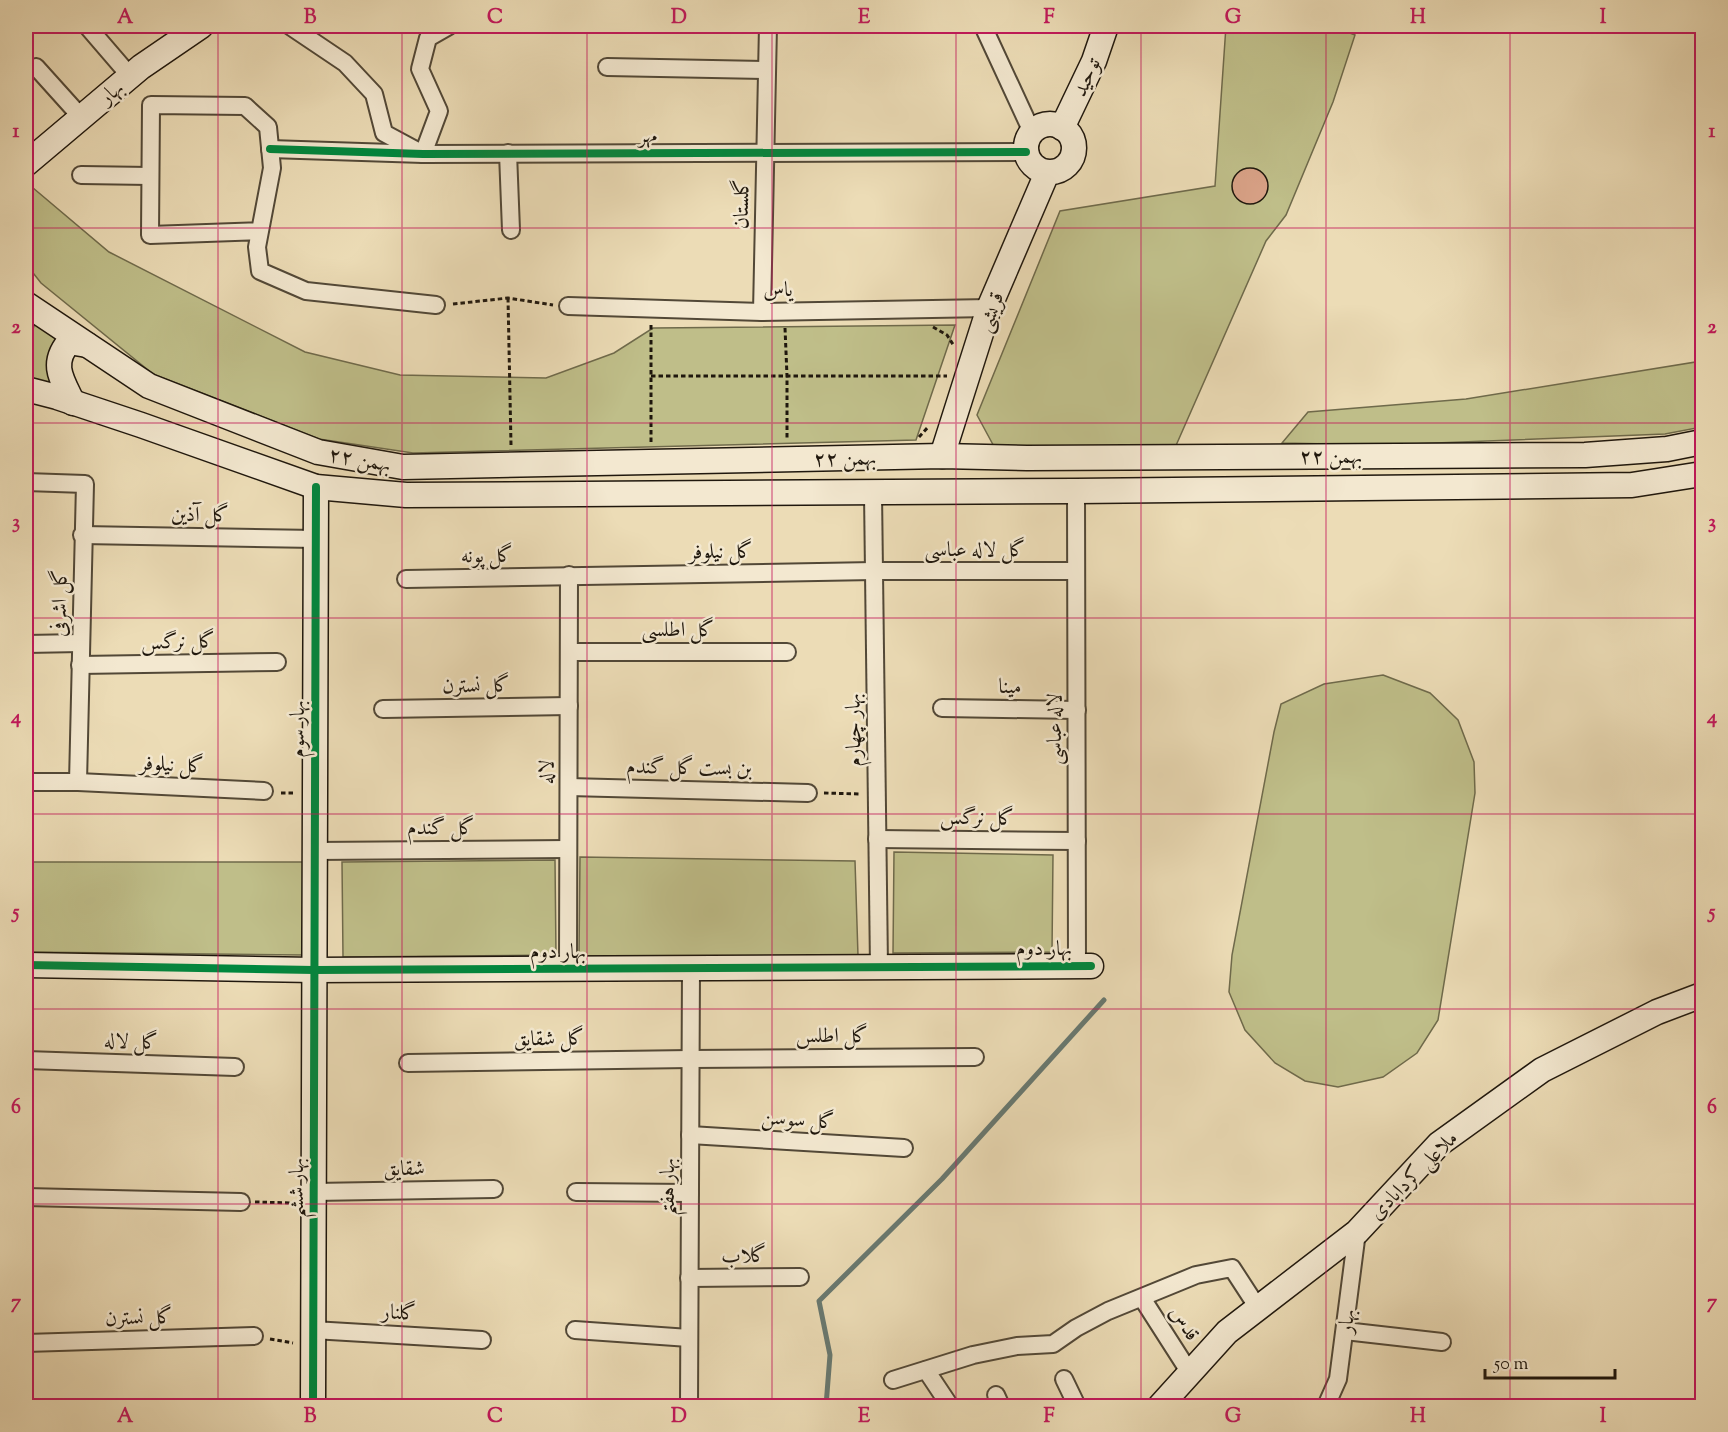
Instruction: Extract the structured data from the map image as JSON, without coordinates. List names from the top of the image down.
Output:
{
  "streets": {
    "main road": [
      "توحید",
      "بهار",
      "قریشی",
      "۲۲ بهمن",
      "بهار سوم",
      "بهار دوم",
      "ملاعلی کردابادی",
      "بهار ششم"
    ],
    "street": [
      "مهر",
      "گلستان",
      "یاس",
      "گل آذین",
      "گل لاله عباسی",
      "گل نیلوفر",
      "گل پونه",
      "گل اشرفی",
      "گل اطلسی",
      "گل نرگس",
      "گل نسترن",
      "مینا",
      "لاله عباسی",
      "بهار چهارم",
      "بن بست گل گندم",
      "لاله",
      "گل گندم",
      "گل اطلس",
      "گل شقایق",
      "گل لاله",
      "گل سوسن",
      "شقایق",
      "بهار هفتم",
      "گلاب",
      "گلنار",
      "قدس"
    ]
  },
  "crossings": [
    ["توحید", "مهر"],
    ["توحید", "قریشی"],
    ["بهار", "ملاعلی کردابادی"],
    ["مهر", "گلستان"],
    ["مهر", "قریشی"],
    ["گلستان", "یاس"],
    ["یاس", "قریشی"],
    ["قریشی", "۲۲ بهمن"],
    ["۲۲ بهمن", "بهار سوم"],
    ["۲۲ بهمن", "لاله عباسی"],
    ["۲۲ بهمن", "بهار چهارم"],
    ["گل آذین", "گل اشرفی"],
    ["گل آذین", "بهار سوم"],
    ["گل لاله عباسی", "گل نیلوفر"],
    ["گل لاله عباسی", "لاله عباسی"],
    ["گل لاله عباسی", "بهار چهارم"],
    ["گل نیلوفر", "گل پونه"],
    ["گل نیلوفر", "گل اشرفی"],
    ["گل نیلوفر", "بهار چهارم"],
    ["گل نیلوفر", "لاله"],
    ["گل پونه", "لاله"],
    ["گل اشرفی", "گل نرگس"],
    ["گل اطلسی", "لاله"],
    ["گل نرگس", "لاله عباسی"],
    ["گل نرگس", "بهار چهارم"],
    ["گل نسترن", "لاله"],
    ["مینا", "لاله عباسی"],
    ["بهار سوم", "گل گندم"],
    ["بهار سوم", "بهار دوم"],
    ["بهار سوم", "بهار ششم"],
    ["لاله عباسی", "بهار دوم"],
    ["بهار چهارم", "بهار دوم"],
    ["بن بست گل گندم", "لاله"],
    ["لاله", "گل گندم"],
    ["لاله", "بهار دوم"],
    ["بهار دوم", "بهار هفتم"],
    ["بهار دوم", "بهار ششم"],
    ["گل اطلس", "گل شقایق"],
    ["گل اطلس", "بهار هفتم"],
    ["گل شقایق", "بهار هفتم"],
    ["گل سوسن", "بهار هفتم"],
    ["شقایق", "بهار ششم"],
    ["ملاعلی کردابادی", "قدس"],
    ["بهار هفتم", "گلاب"],
    ["بهار ششم", "گلنار"]
  ],
  "scale_bar": "50 m",
  "grid": {
    "columns": [
      "A",
      "B",
      "C",
      "D",
      "E",
      "F",
      "G",
      "H",
      "I"
    ],
    "rows": [
      "1",
      "2",
      "3",
      "4",
      "5",
      "6",
      "7"
    ]
  }
}
